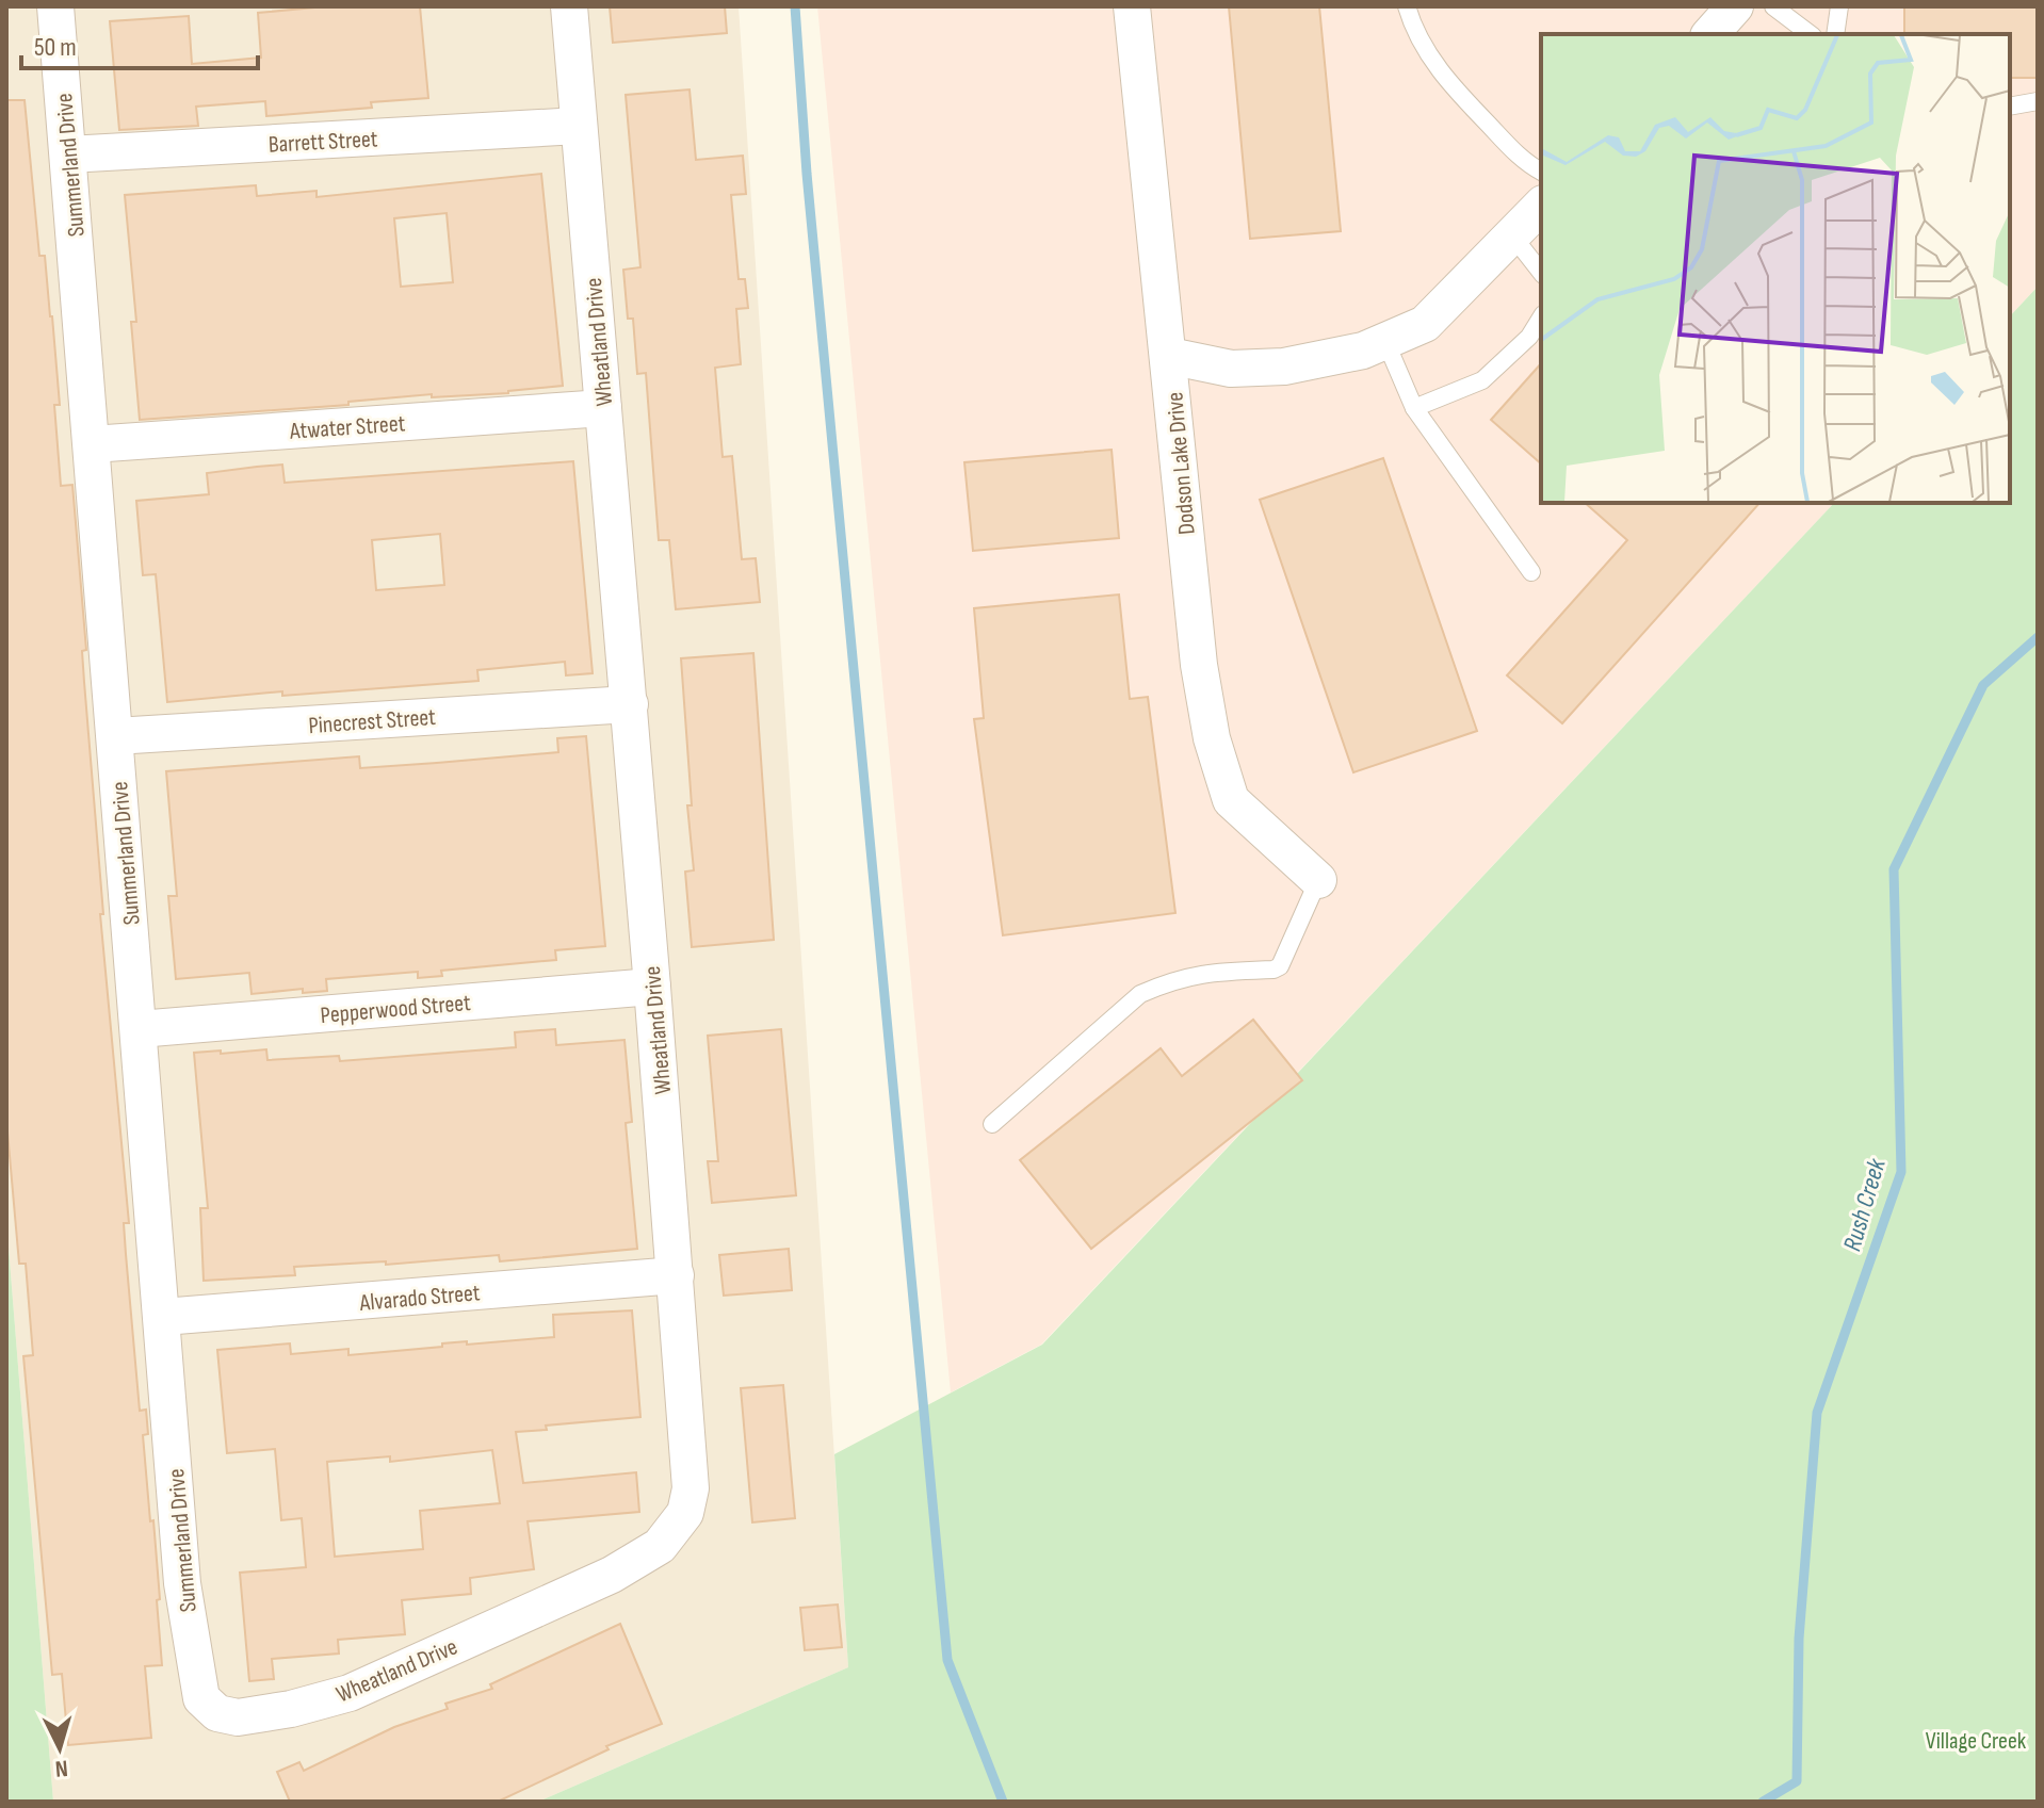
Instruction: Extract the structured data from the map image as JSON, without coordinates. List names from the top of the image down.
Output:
{
  "streets": {
    "street": [
      "Barrett Street",
      "Summerland Drive",
      "Wheatland Drive",
      "Atwater Street",
      "Dodson Lake Drive",
      "Pinecrest Street",
      "Pepperwood Street",
      "Alvarado Street"
    ]
  },
  "crossings": [
    ["Barrett Street", "Summerland Drive"],
    ["Barrett Street", "Wheatland Drive"],
    ["Summerland Drive", "Wheatland Drive"],
    ["Summerland Drive", "Atwater Street"],
    ["Summerland Drive", "Pinecrest Street"],
    ["Summerland Drive", "Pepperwood Street"],
    ["Summerland Drive", "Alvarado Street"],
    ["Wheatland Drive", "Atwater Street"],
    ["Wheatland Drive", "Pinecrest Street"],
    ["Wheatland Drive", "Pepperwood Street"],
    ["Wheatland Drive", "Alvarado Street"]
  ],
  "water": ["Rush Creek"],
  "parks": ["Village Creek"],
  "scale_bar": "50 m",
  "north": "bottom"
}
